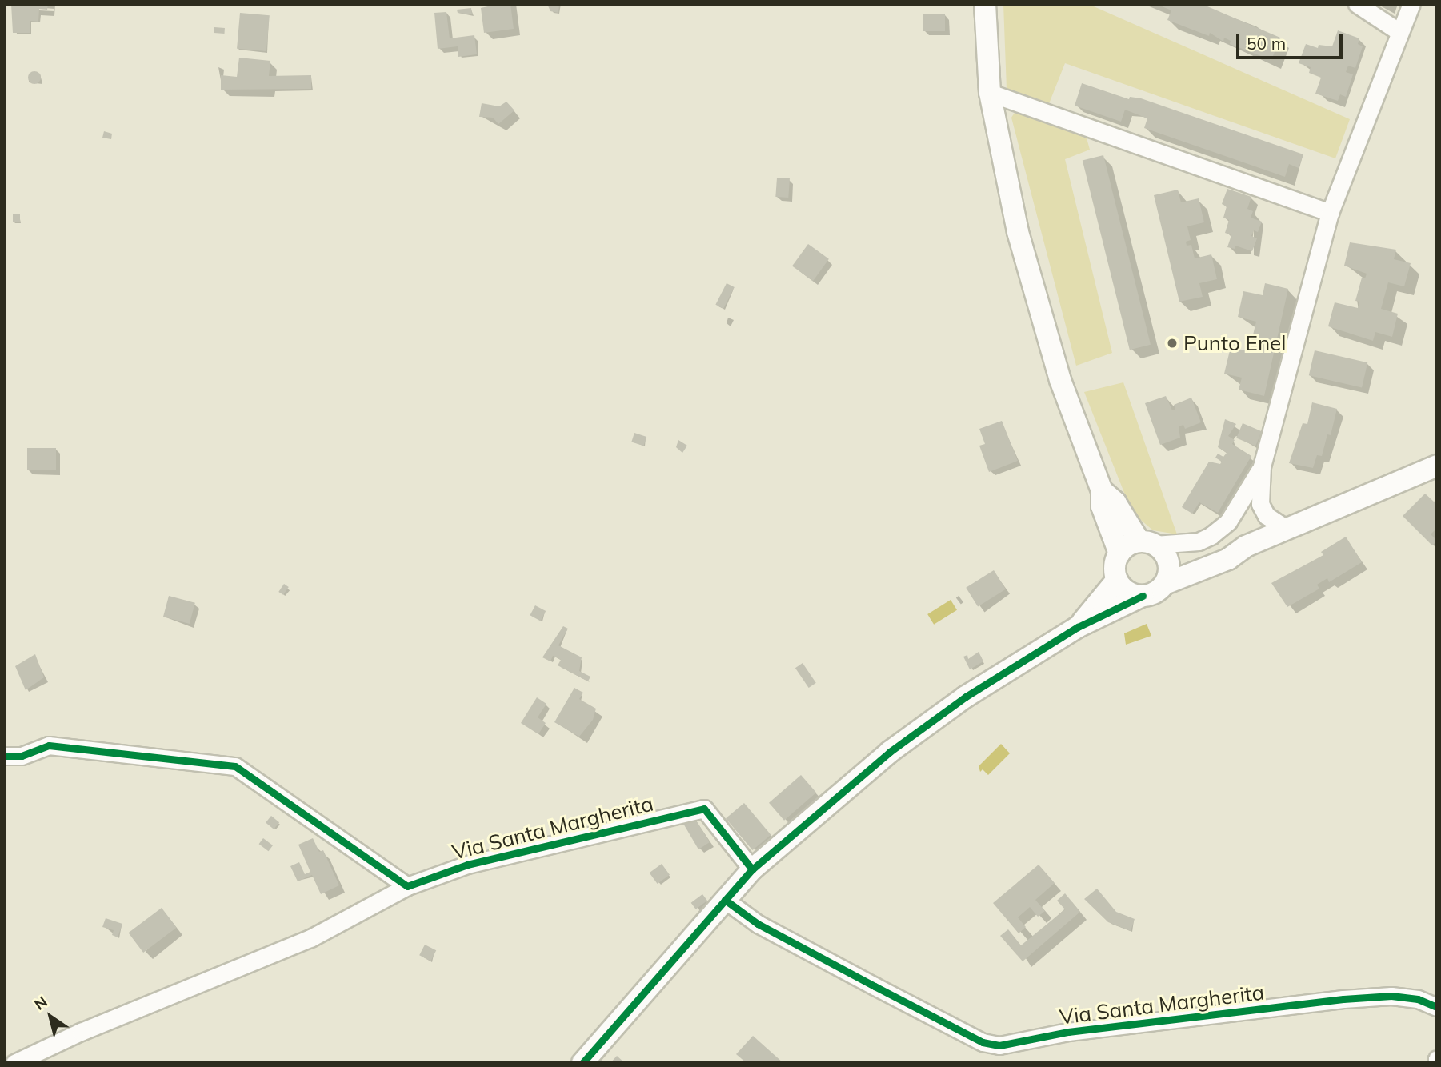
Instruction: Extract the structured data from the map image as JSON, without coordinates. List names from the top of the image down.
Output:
{
  "streets": {
    "street": ["Via Santa Margherita"]
  },
  "places": ["Punto Enel"],
  "scale_bar": "50 m",
  "north": "top left"
}
